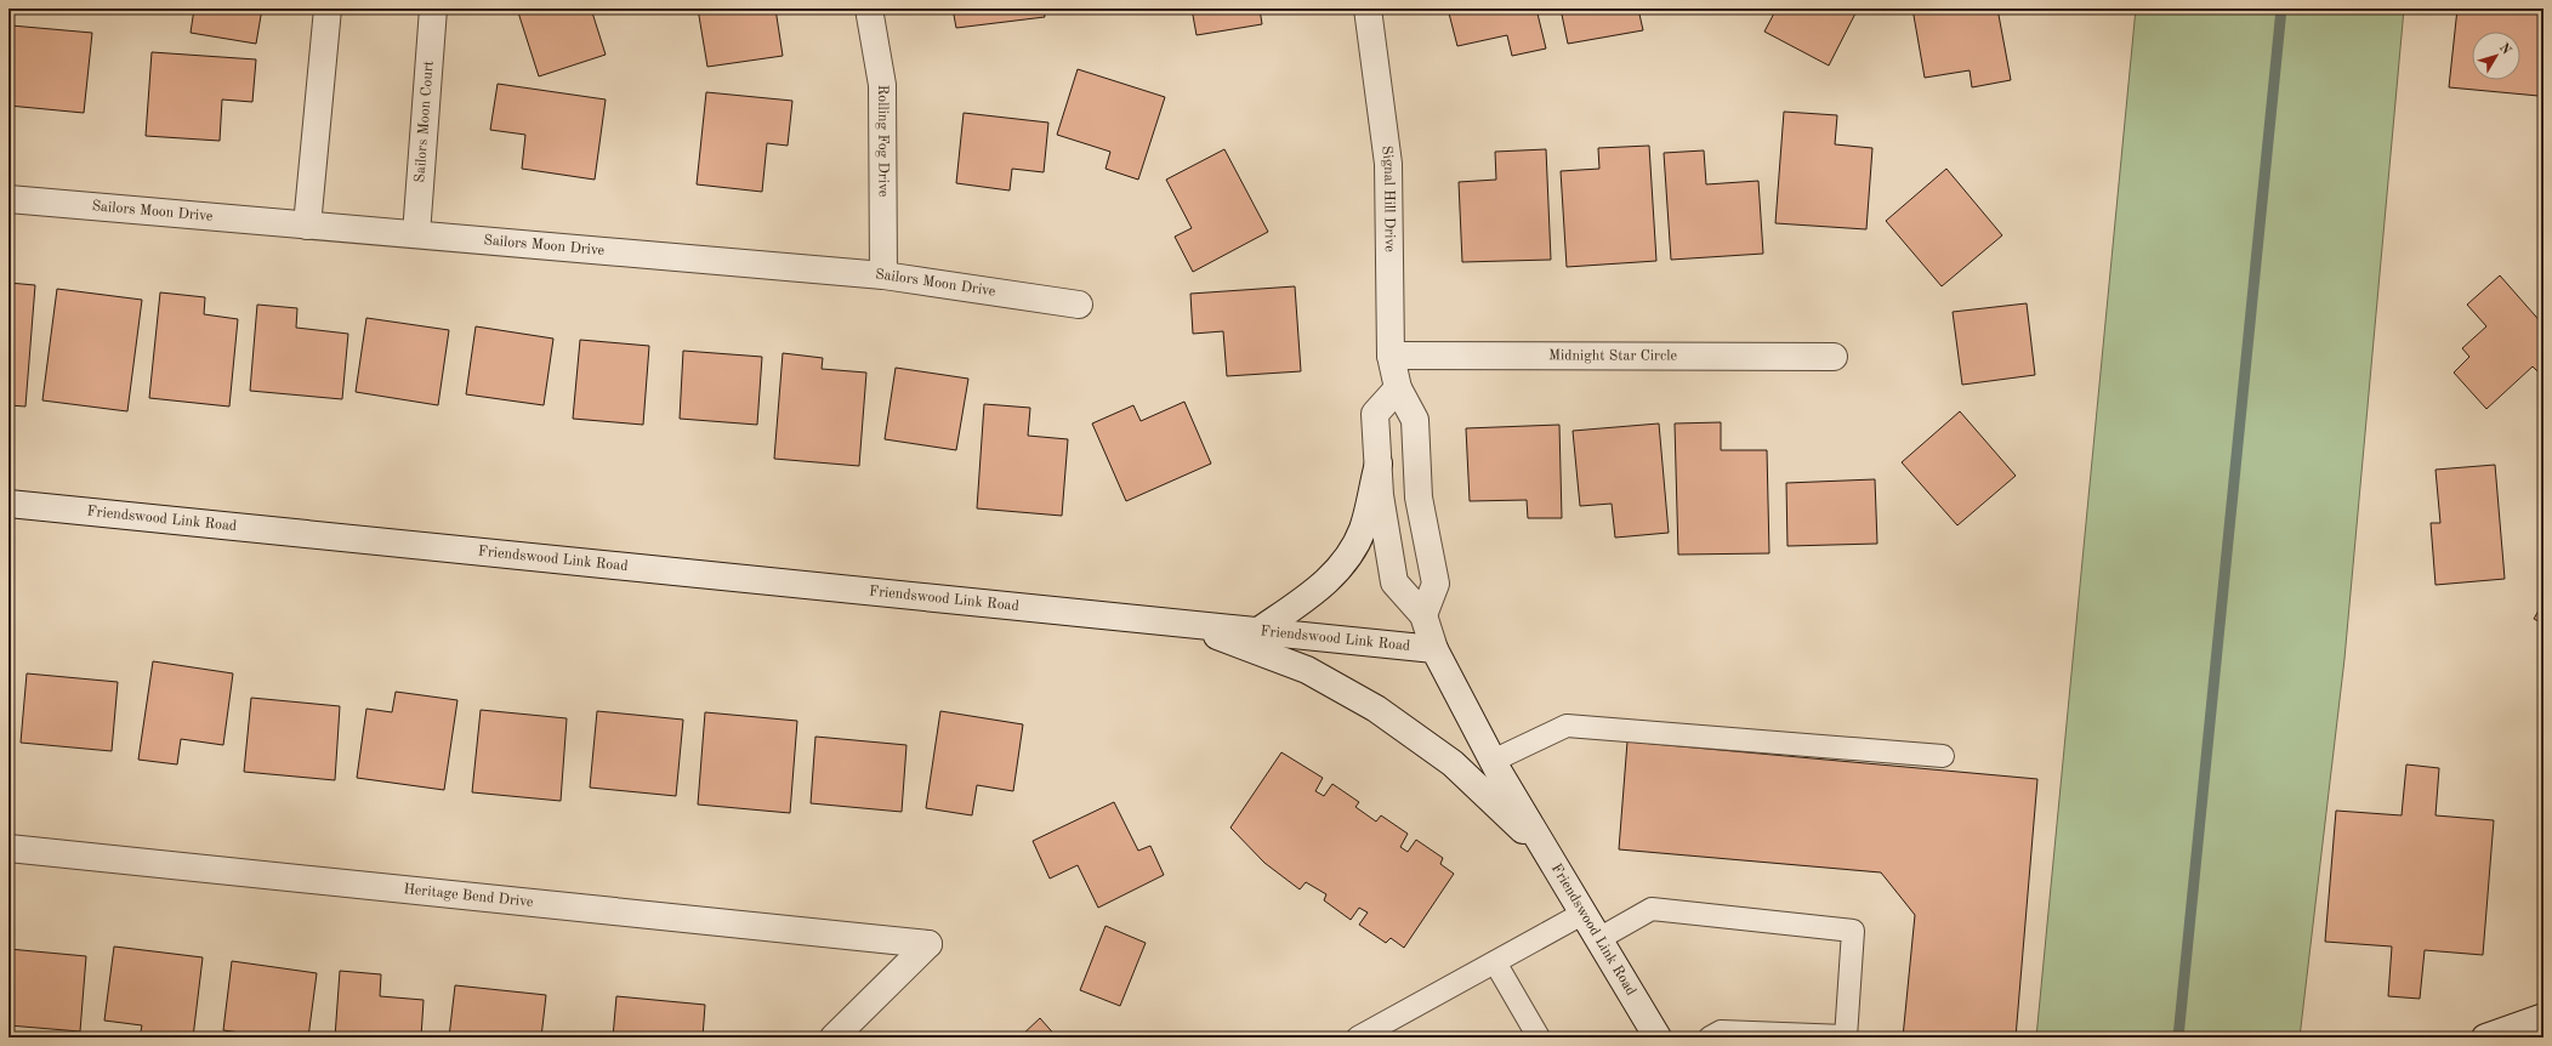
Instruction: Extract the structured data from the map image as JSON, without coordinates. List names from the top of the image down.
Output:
{
  "streets": {
    "street": [
      "Sailors Moon Court",
      "Rolling Fog Drive",
      "Signal Hill Drive",
      "Sailors Moon Drive",
      "Midnight Star Circle",
      "Friendswood Link Road",
      "Heritage Bend Drive"
    ]
  },
  "crossings": [
    ["Sailors Moon Court", "Sailors Moon Drive"],
    ["Rolling Fog Drive", "Sailors Moon Drive"],
    ["Signal Hill Drive", "Midnight Star Circle"]
  ],
  "north": "top right"
}
